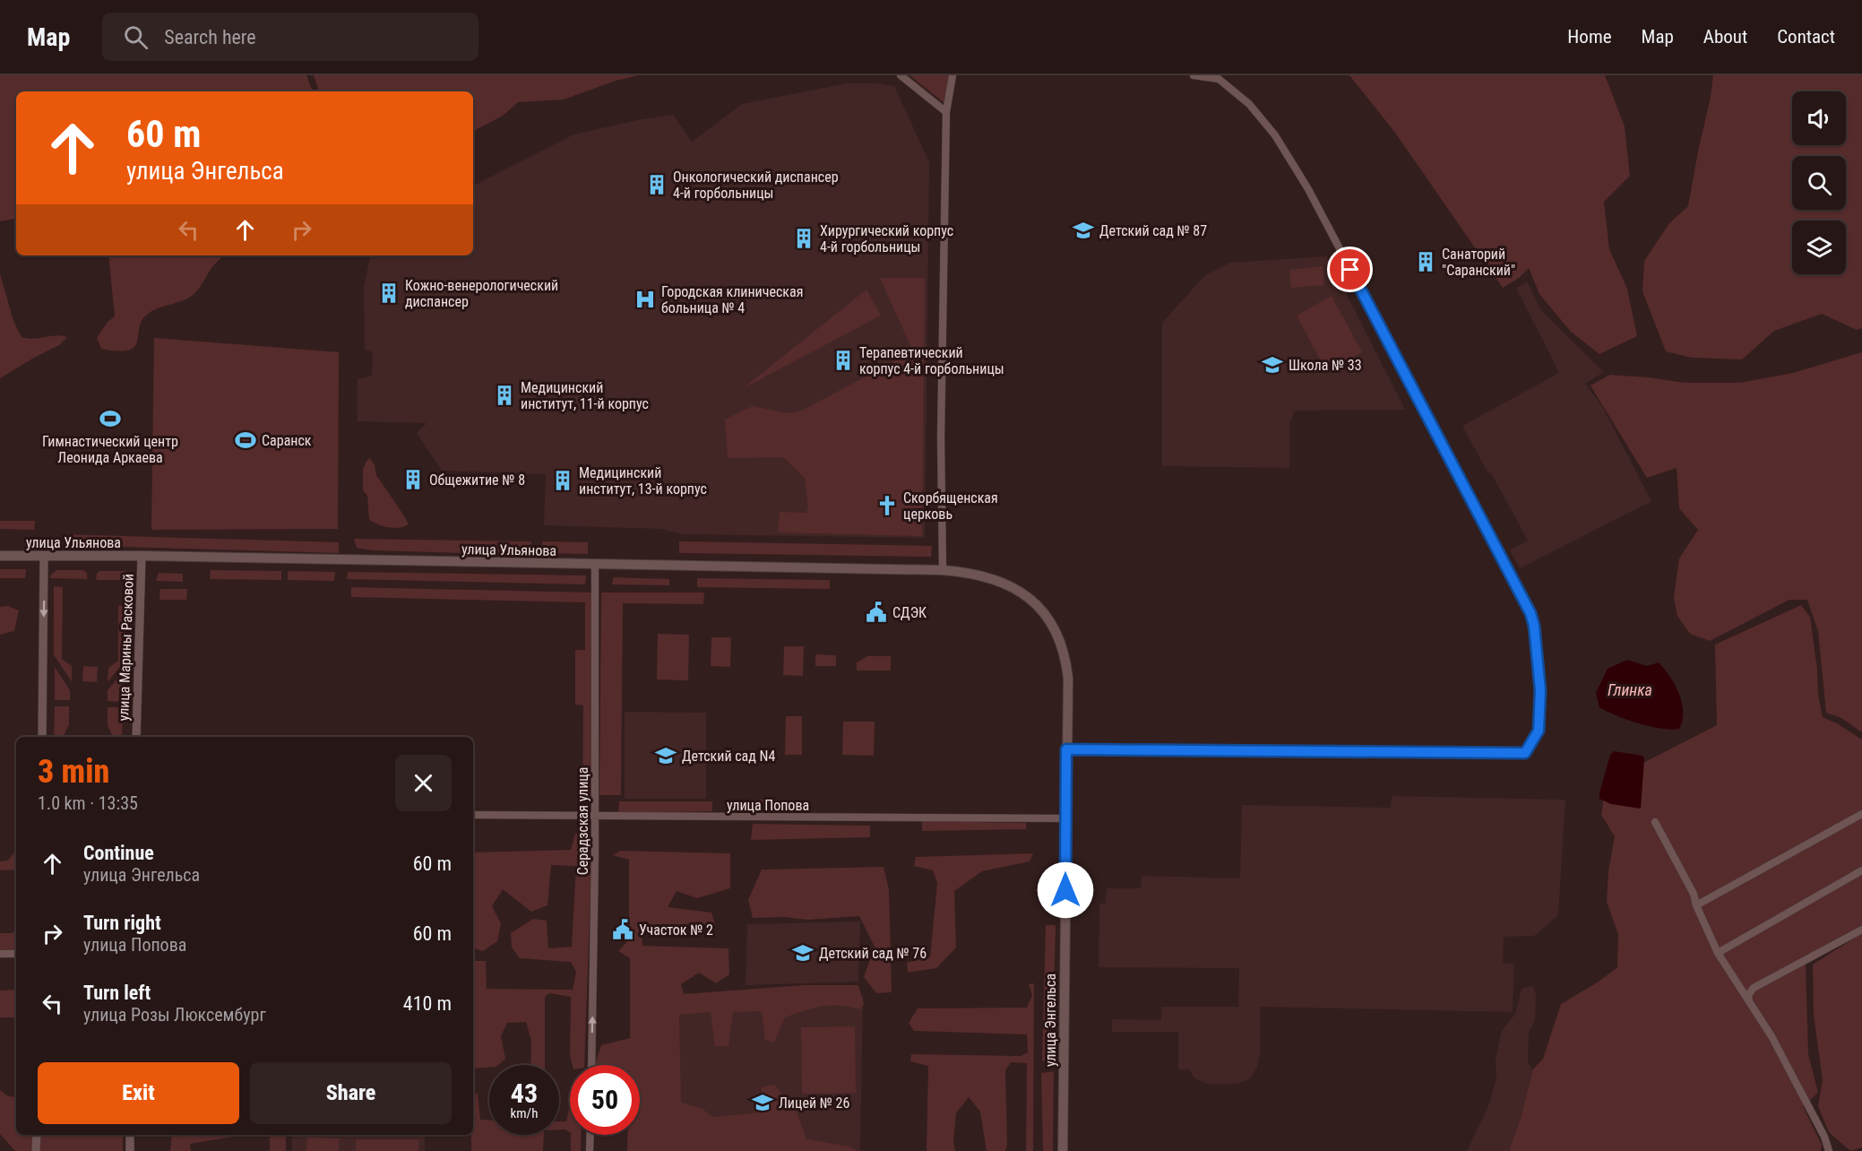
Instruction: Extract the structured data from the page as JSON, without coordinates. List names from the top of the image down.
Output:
{
  "streets": {
    "main road": ["улица Ульянова", "улица Энгельса"],
    "street": ["улица Марины Расковой", "улица Попова", "Серадзская улица"]
  },
  "crossings": [
    ["улица Ульянова", "улица Марины Расковой"],
    ["улица Ульянова", "Серадзская улица"],
    ["улица Попова", "Серадзская улица"],
    ["улица Попова", "улица Энгельса"]
  ],
  "one_way": ["Серадзская улица"],
  "water": ["Глинка"],
  "places": {
    "building": [
      "Онкологический диспансер 4-й горбольницы",
      "Хирургический корпус 4-й горбольницы",
      "Санаторий \"Саранский\"",
      "Кожно-венерологический диспансер",
      "Терапевтический корпус 4-й горбольницы",
      "Медицинский институт, 11-й корпус",
      "Общежитие № 8",
      "Медицинский институт, 13-й корпус"
    ],
    "school or university": [
      "Детский сад № 87",
      "Школа № 33",
      "Детский сад N4",
      "Детский сад № 76",
      "Лицей № 26"
    ],
    "hospital": ["Городская клиническая больница № 4"],
    "sports": ["Гимнастический центр Леонида Аркаева", "Саранск"],
    "church": ["Скорбященская церковь"],
    "public building": ["СДЭК", "Участок № 2"]
  },
  "page": {
    "header": "Map",
    "search": "Search here",
    "nav": [
      "Home",
      "Map",
      "About",
      "Contact"
    ],
    "turn": ["60 m", "улица Энгельса"],
    "heading": ["3 min", "1.0 km · 13:35"],
    "list": [
      {
        "name": "Continue",
        "note": "улица Энгельса",
        "value": "60 m"
      },
      {
        "name": "Turn right",
        "note": "улица Попова",
        "value": "60 m"
      },
      {
        "name": "Turn left",
        "note": "улица Розы Люксембург",
        "value": "410 m"
      }
    ],
    "buttons": ["Exit", "Share"],
    "speed": "43 km/h",
    "limit": "50"
  }
}
